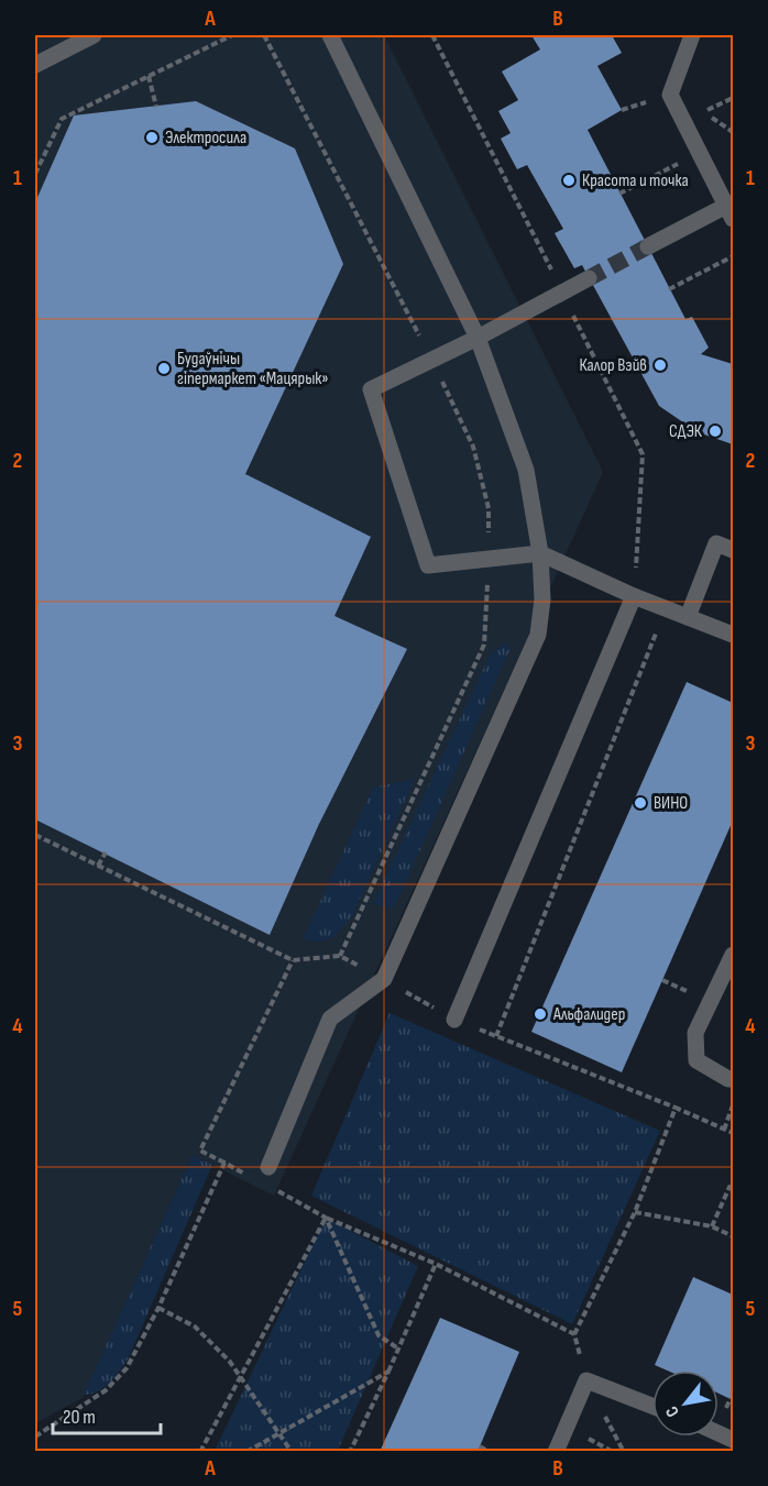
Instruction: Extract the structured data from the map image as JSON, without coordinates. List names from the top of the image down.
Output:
{
  "places": [
    "Электросила",
    "Красота и точка",
    "Калор Вэйв",
    "Будаўнічы гіпермаркет «Мацярык»",
    "СДЭК",
    "ВИНО",
    "Альфалидер"
  ],
  "scale_bar": "20 m",
  "north": "bottom left",
  "grid": {
    "columns": ["A", "B"],
    "rows": [
      "1",
      "2",
      "3",
      "4",
      "5"
    ]
  }
}
